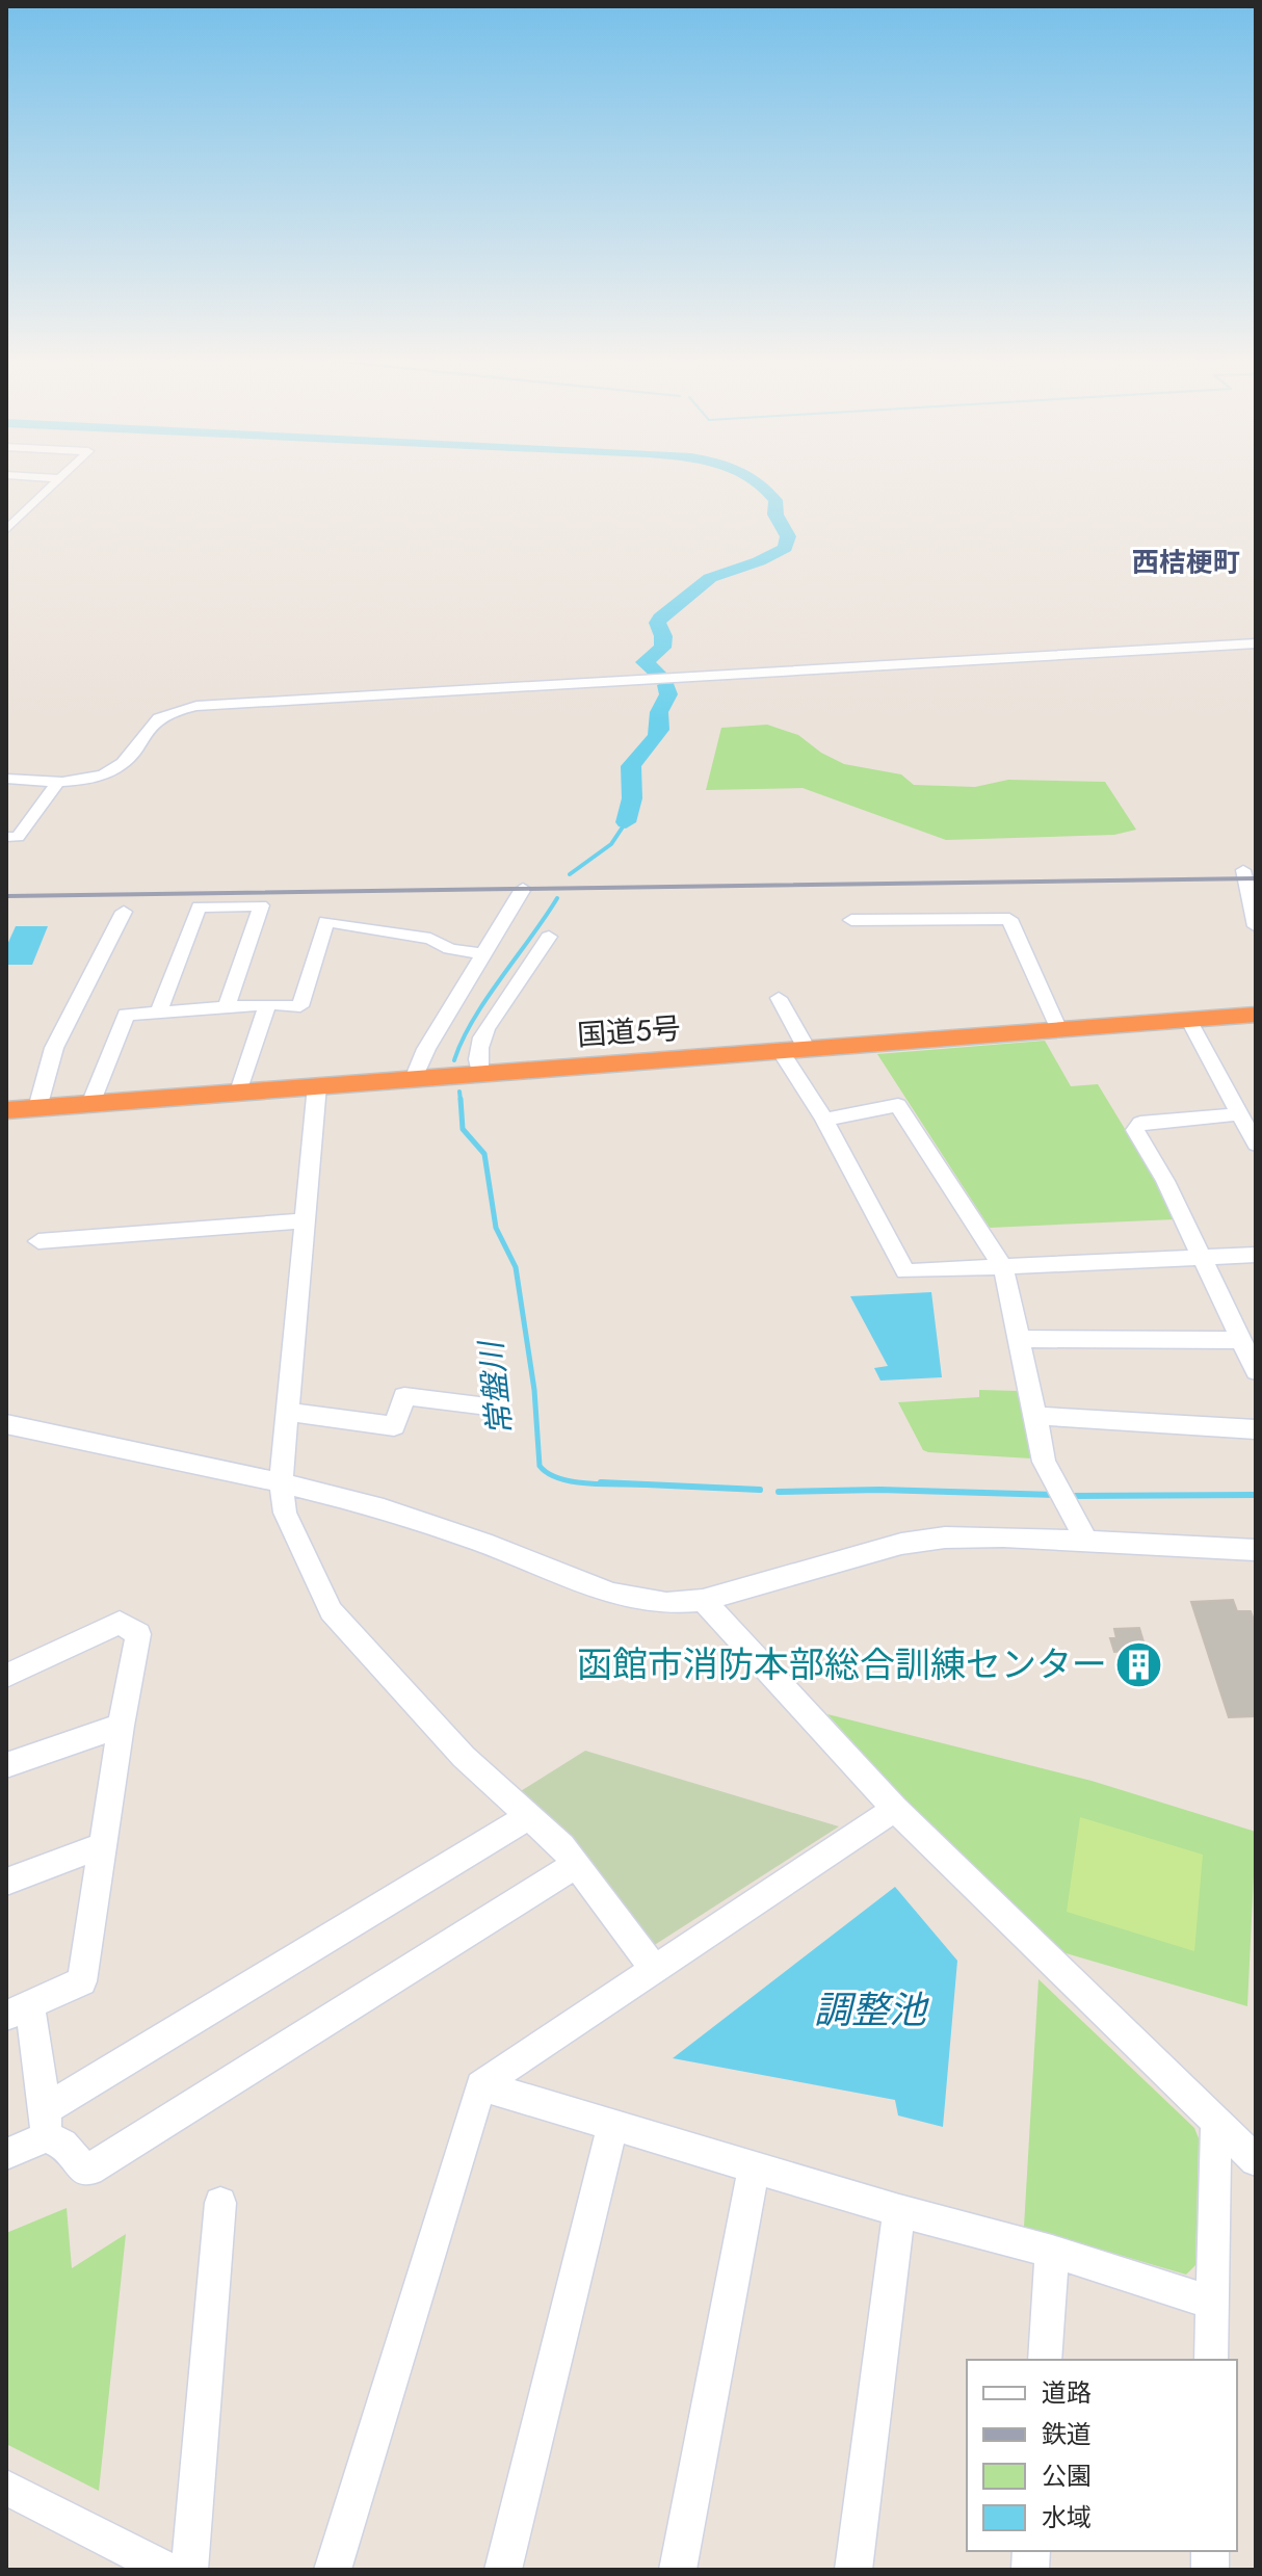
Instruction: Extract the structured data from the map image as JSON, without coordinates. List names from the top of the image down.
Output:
{
  "streets": {
    "highway": ["国道5号"]
  },
  "districts": ["西桔梗町"],
  "water": ["常盤川", "調整池"],
  "places": {
    "building": ["函館市消防本部総合訓練センター"]
  },
  "legend": [
    "道路",
    "鉄道",
    "公園",
    "水域"
  ]
}
